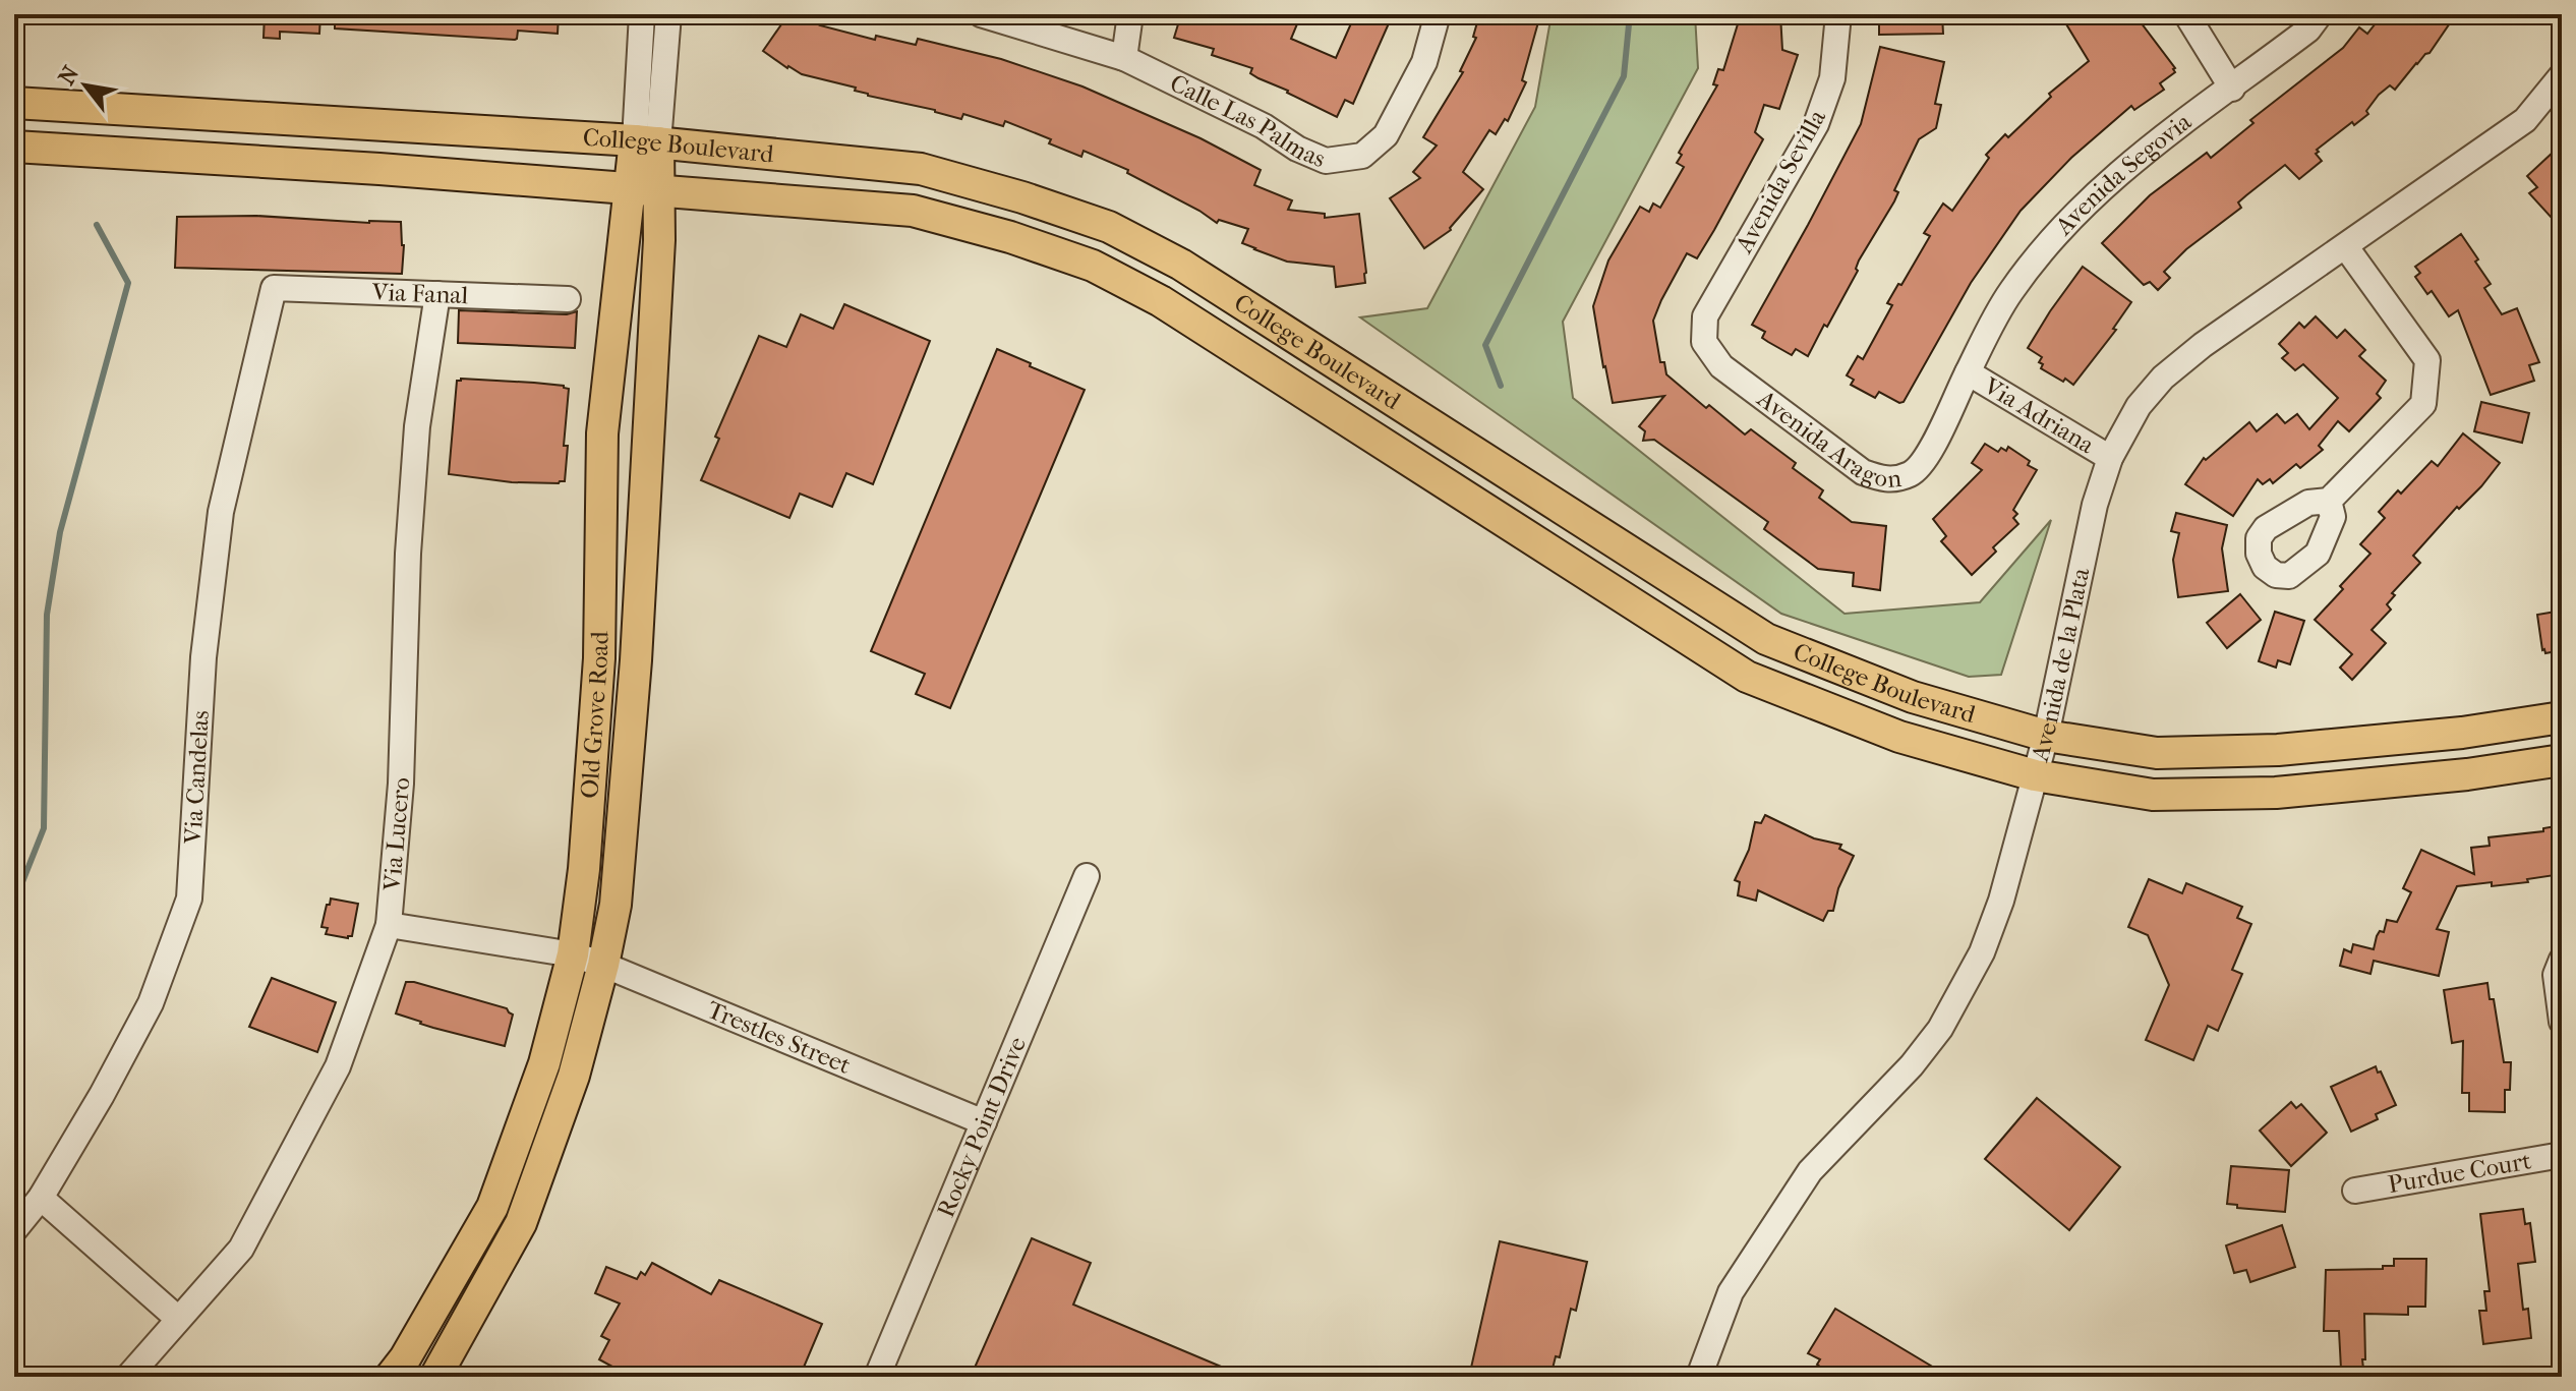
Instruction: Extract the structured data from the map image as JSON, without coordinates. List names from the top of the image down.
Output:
{
  "streets": {
    "main road": ["College Boulevard", "Old Grove Road"],
    "street": [
      "Calle Las Palmas",
      "Avenida Segovia",
      "Avenida Sevilla",
      "Via Fanal",
      "Via Adriana",
      "Avenida Aragon",
      "Avenida de la Plata",
      "Via Candelas",
      "Via Lucero",
      "Trestles Street",
      "Rocky Point Drive",
      "Purdue Court"
    ]
  },
  "crossings": [
    ["College Boulevard", "Avenida de la Plata"],
    ["College Boulevard", "Old Grove Road"],
    ["Avenida Segovia", "Via Adriana"],
    ["Avenida Segovia", "Avenida Aragon"],
    ["Avenida Sevilla", "Avenida Aragon"],
    ["Via Fanal", "Via Candelas"],
    ["Via Fanal", "Via Lucero"],
    ["Via Adriana", "Avenida Aragon"],
    ["Via Adriana", "Avenida de la Plata"],
    ["Old Grove Road", "Trestles Street"],
    ["Via Lucero", "Trestles Street"],
    ["Trestles Street", "Rocky Point Drive"]
  ],
  "north": "top left"
}
